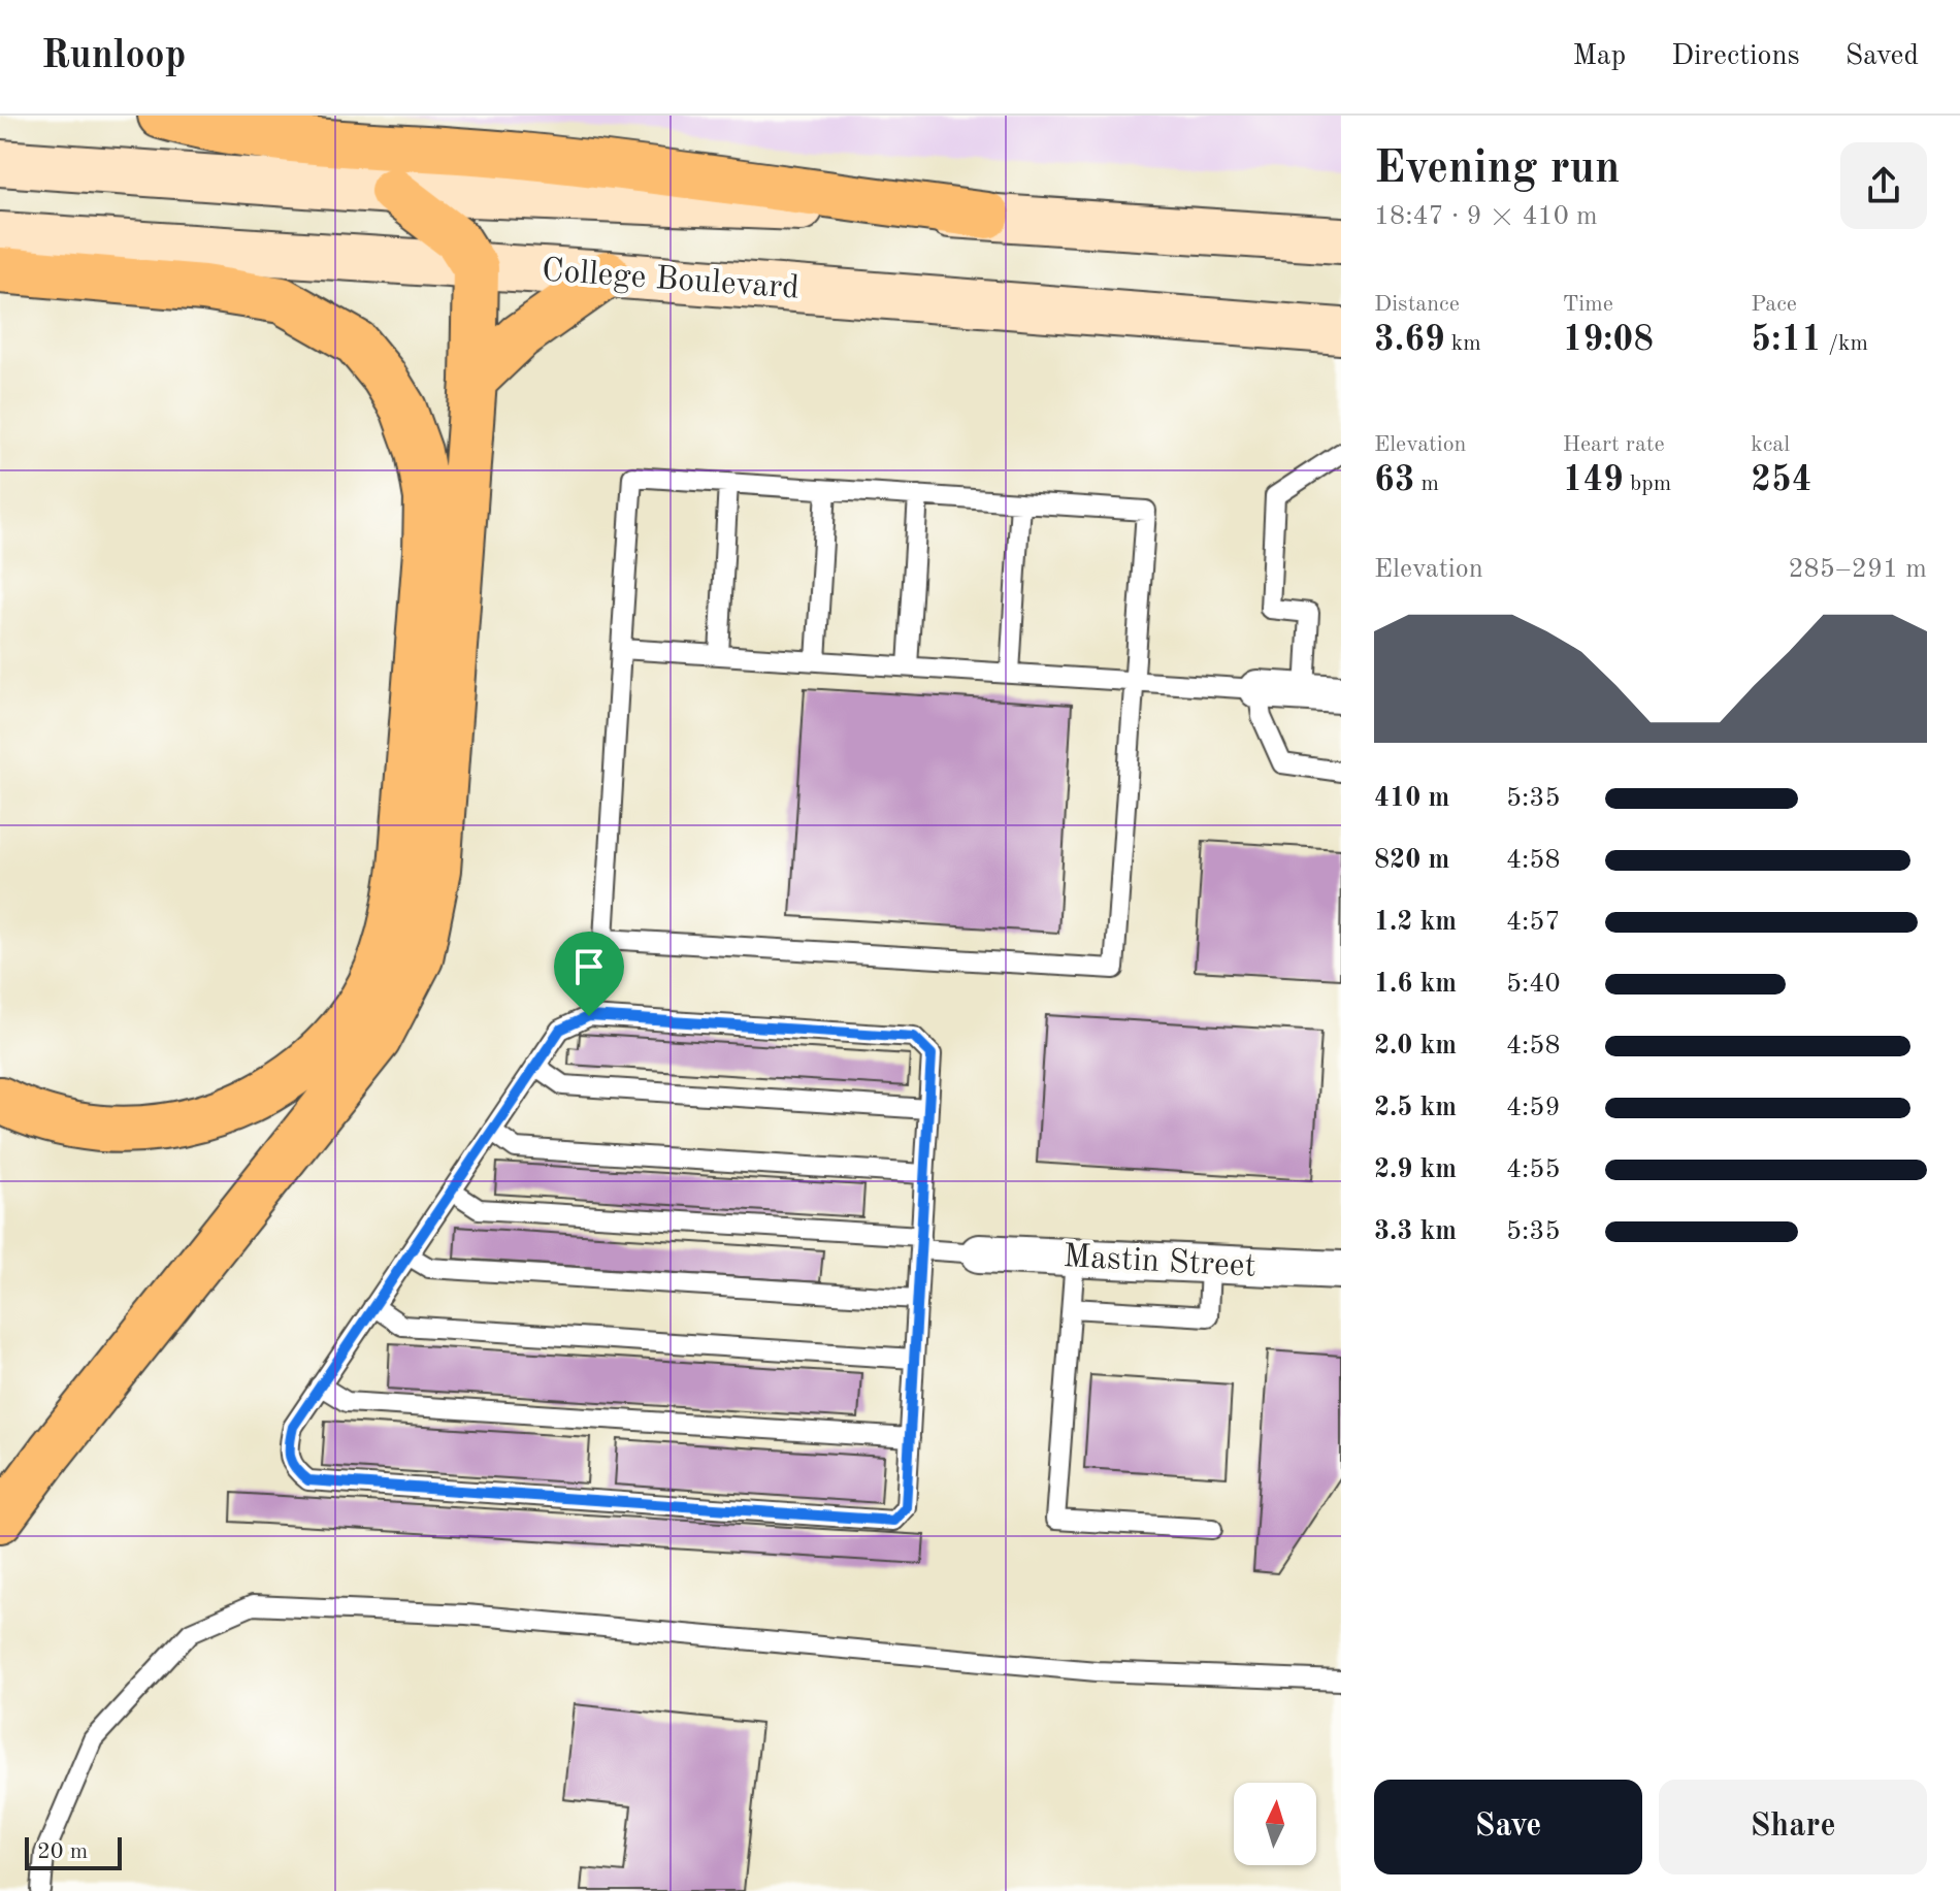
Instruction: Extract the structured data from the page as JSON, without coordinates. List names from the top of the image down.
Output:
{
  "streets": {
    "main road": ["College Boulevard"],
    "street": ["Mastin Street"]
  },
  "scale_bar": "20 m",
  "north": "top",
  "page": {
    "header": "Runloop",
    "nav": ["Map", "Directions", "Saved"],
    "heading": ["Evening run", "18:47 · 9 × 410 m"],
    "stats": [
      ["Distance", "3.69 km"],
      ["Time", "19:08"],
      ["Pace", "5:11 /km"],
      ["Elevation", "63 m"],
      ["Heart rate", "149 bpm"],
      ["kcal", "254"]
    ],
    "chart": ["Elevation", "285–291 m"],
    "list": [
      {
        "name": "410 m",
        "note": "5:35"
      },
      {
        "name": "820 m",
        "note": "4:58"
      },
      {
        "name": "1.2 km",
        "note": "4:57"
      },
      {
        "name": "1.6 km",
        "note": "5:40"
      },
      {
        "name": "2.0 km",
        "note": "4:58"
      },
      {
        "name": "2.5 km",
        "note": "4:59"
      },
      {
        "name": "2.9 km",
        "note": "4:55"
      },
      {
        "name": "3.3 km",
        "note": "5:35"
      }
    ],
    "buttons": ["Save", "Share"],
    "scale": "20 m"
  }
}
